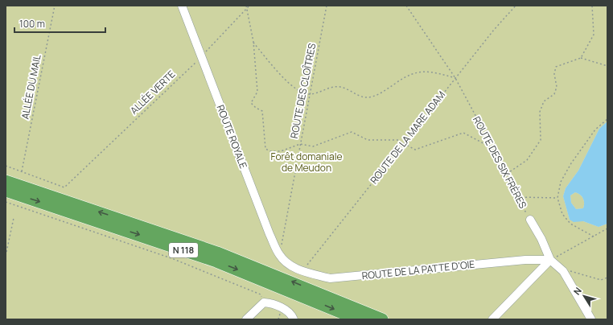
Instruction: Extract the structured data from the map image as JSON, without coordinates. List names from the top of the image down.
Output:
{
  "streets": {
    "highway": ["N 118"],
    "street": ["ROUTE ROYALE", "ROUTE DES SIX FRÈRES", "ROUTE DE LA PATTE D'OIE"],
    "path": [
      "ALLÉE DU MAIL",
      "ROUTE DES CLOÎTRES",
      "ALLÉE VERTE",
      "ROUTE DE LA MARE ADAM"
    ]
  },
  "crossings": [
    ["ALLÉE DU MAIL", "ALLÉE VERTE"],
    ["ROUTE DES CLOÎTRES", "ROUTE ROYALE"],
    ["ALLÉE VERTE", "ROUTE ROYALE"],
    ["ROUTE ROYALE", "ROUTE DE LA PATTE D'OIE"],
    ["ROUTE DE LA MARE ADAM", "ROUTE DES SIX FRÈRES"],
    ["ROUTE DE LA MARE ADAM", "ROUTE DE LA PATTE D'OIE"],
    ["ROUTE DES SIX FRÈRES", "ROUTE DE LA PATTE D'OIE"]
  ],
  "parks": ["Forêt domaniale de Meudon"],
  "scale_bar": "100 m",
  "north": "top left"
}
